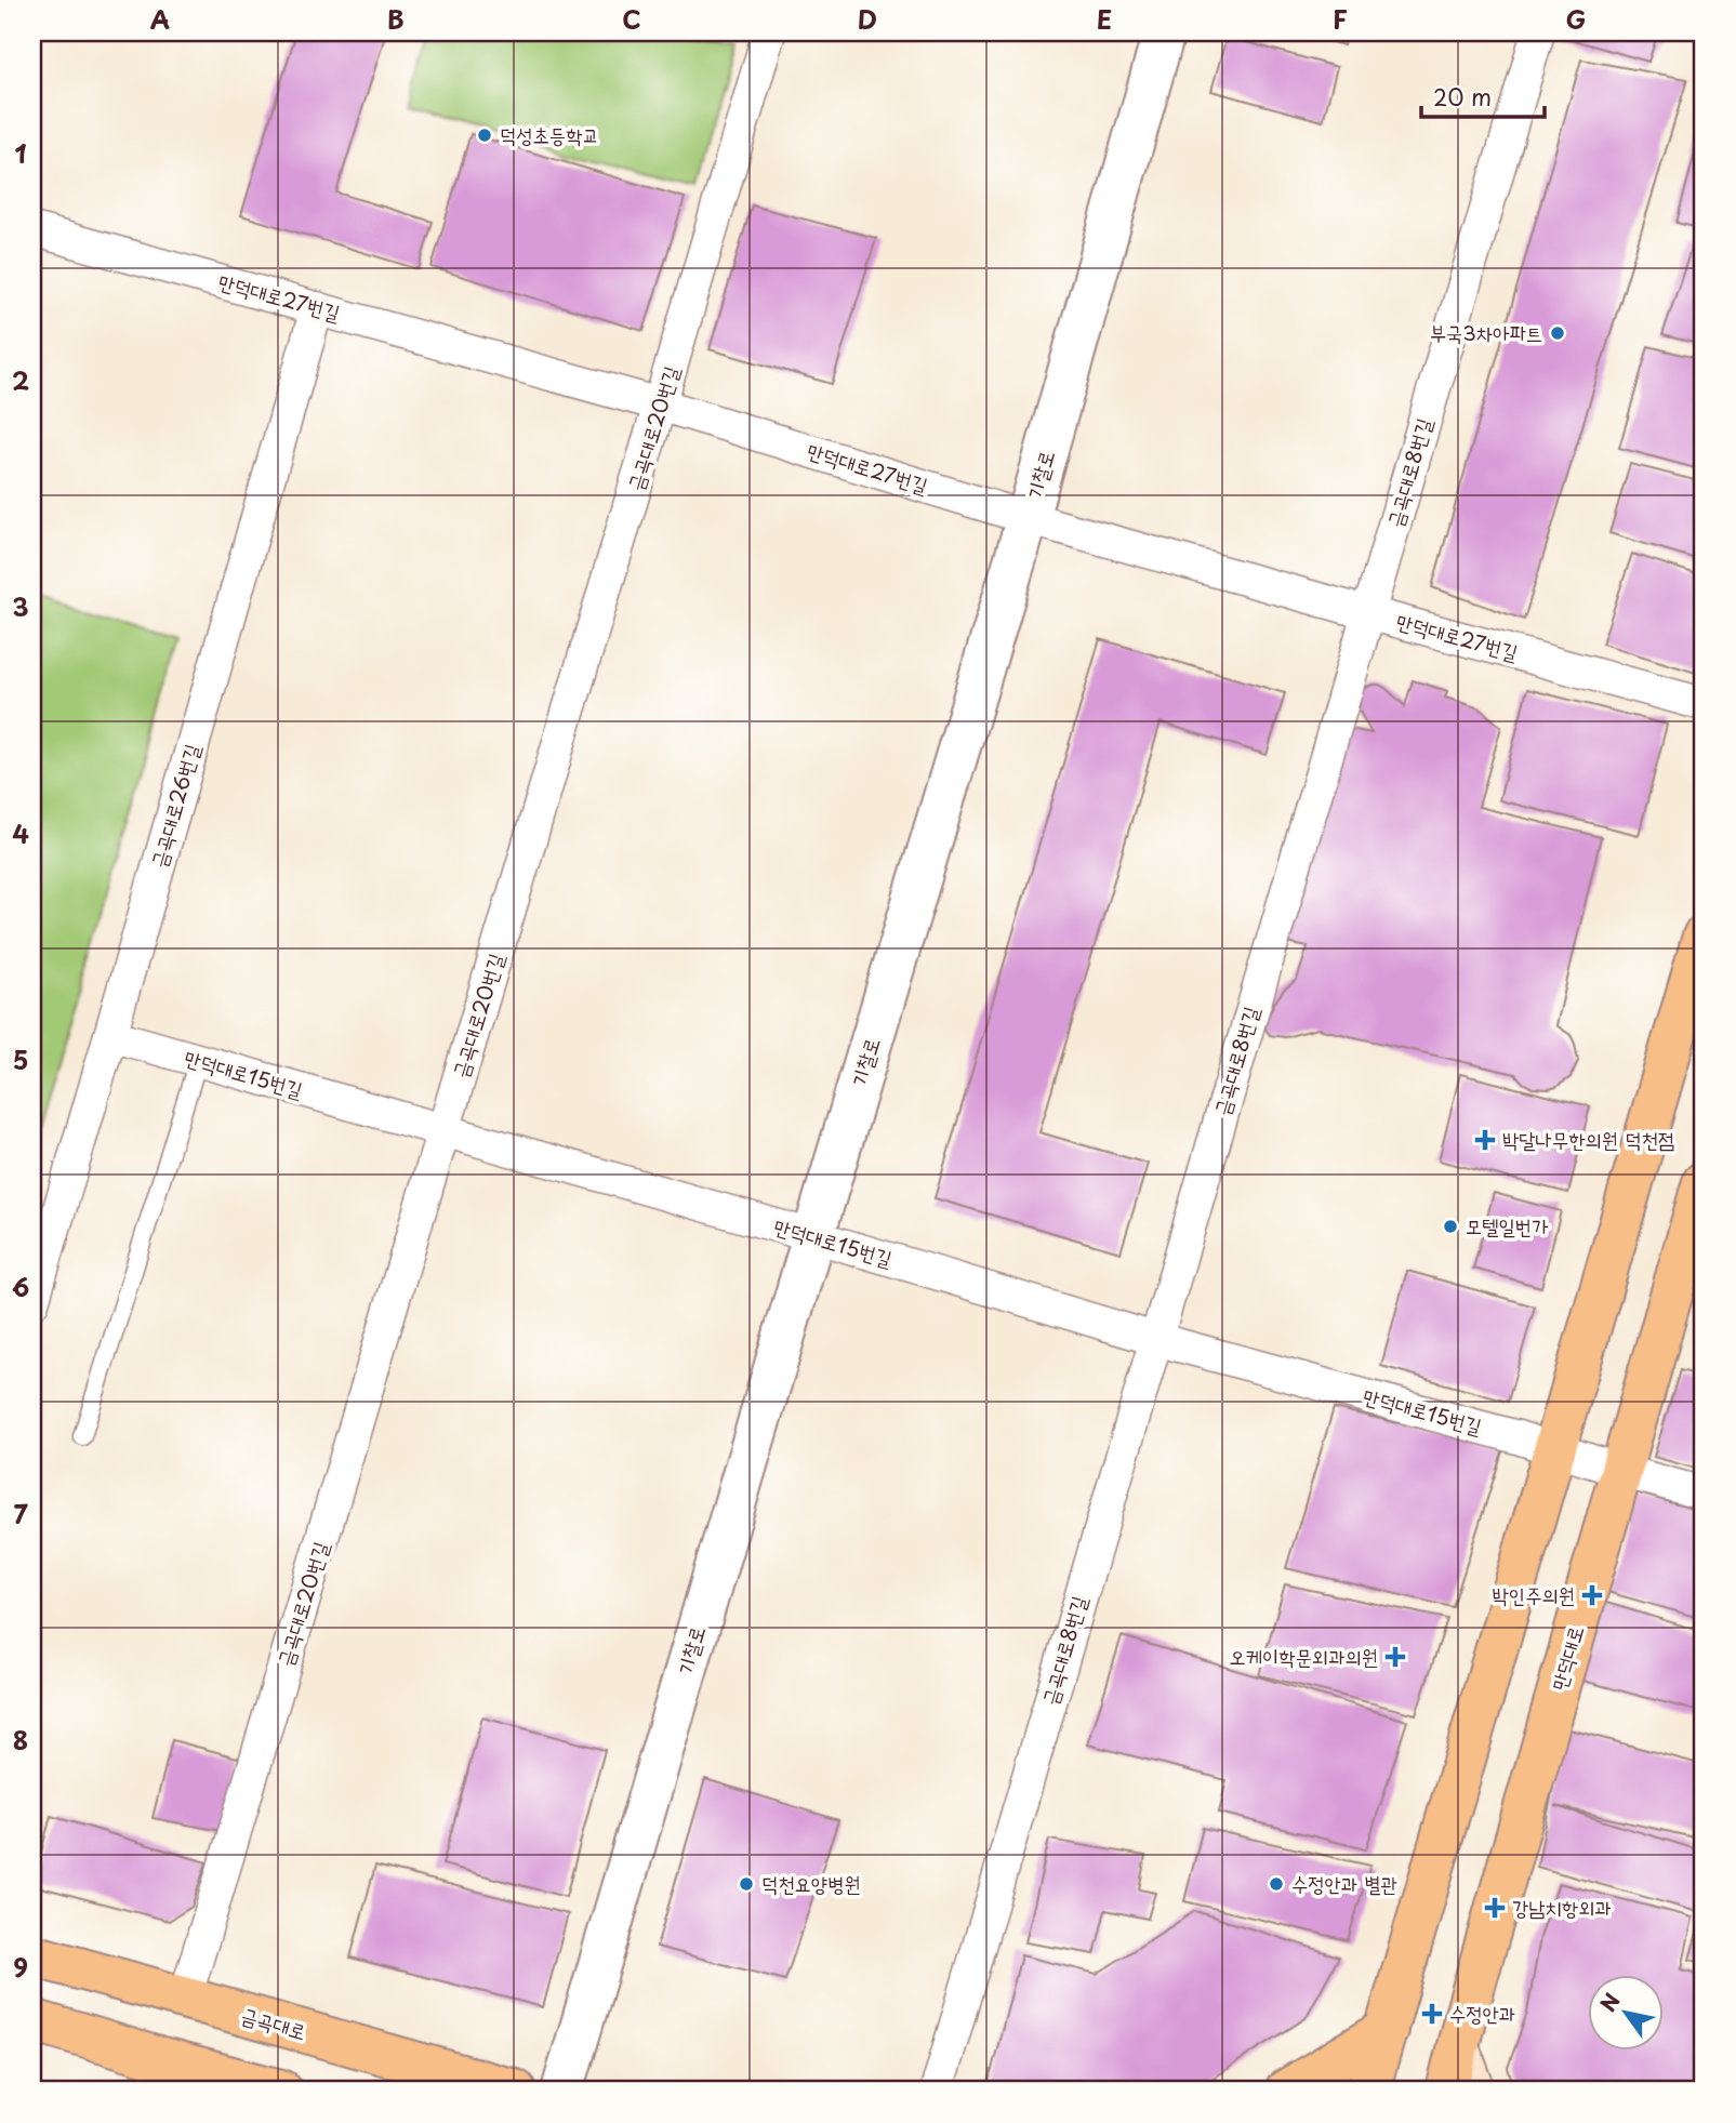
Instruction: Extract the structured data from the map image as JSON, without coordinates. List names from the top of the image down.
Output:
{
  "streets": {
    "main road": ["만덕대로", "금곡대로"],
    "street": [
      "만덕대로27번길",
      "금곡대로20번길",
      "금곡대로8번길",
      "기찰로",
      "금곡대로26번길",
      "만덕대로15번길"
    ]
  },
  "crossings": [
    ["만덕대로27번길", "금곡대로20번길"],
    ["만덕대로27번길", "금곡대로8번길"],
    ["만덕대로27번길", "기찰로"],
    ["만덕대로27번길", "금곡대로26번길"],
    ["금곡대로20번길", "만덕대로15번길"],
    ["금곡대로20번길", "금곡대로"],
    ["금곡대로8번길", "만덕대로15번길"],
    ["기찰로", "만덕대로15번길"],
    ["금곡대로26번길", "만덕대로15번길"],
    ["만덕대로15번길", "만덕대로"]
  ],
  "places": {
    "other": [
      "덕성초등학교",
      "부국3차아파트",
      "모텔일번가",
      "덕천요양병원",
      "수정안과 별관"
    ],
    "health": [
      "박달나무한의원 덕천점",
      "박인주의원",
      "오케이학문외과의원",
      "강남치항외과",
      "수정안과"
    ]
  },
  "scale_bar": "20 m",
  "north": "top left",
  "grid": {
    "columns": [
      "A",
      "B",
      "C",
      "D",
      "E",
      "F",
      "G"
    ],
    "rows": [
      "1",
      "2",
      "3",
      "4",
      "5",
      "6",
      "7",
      "8",
      "9"
    ]
  }
}
